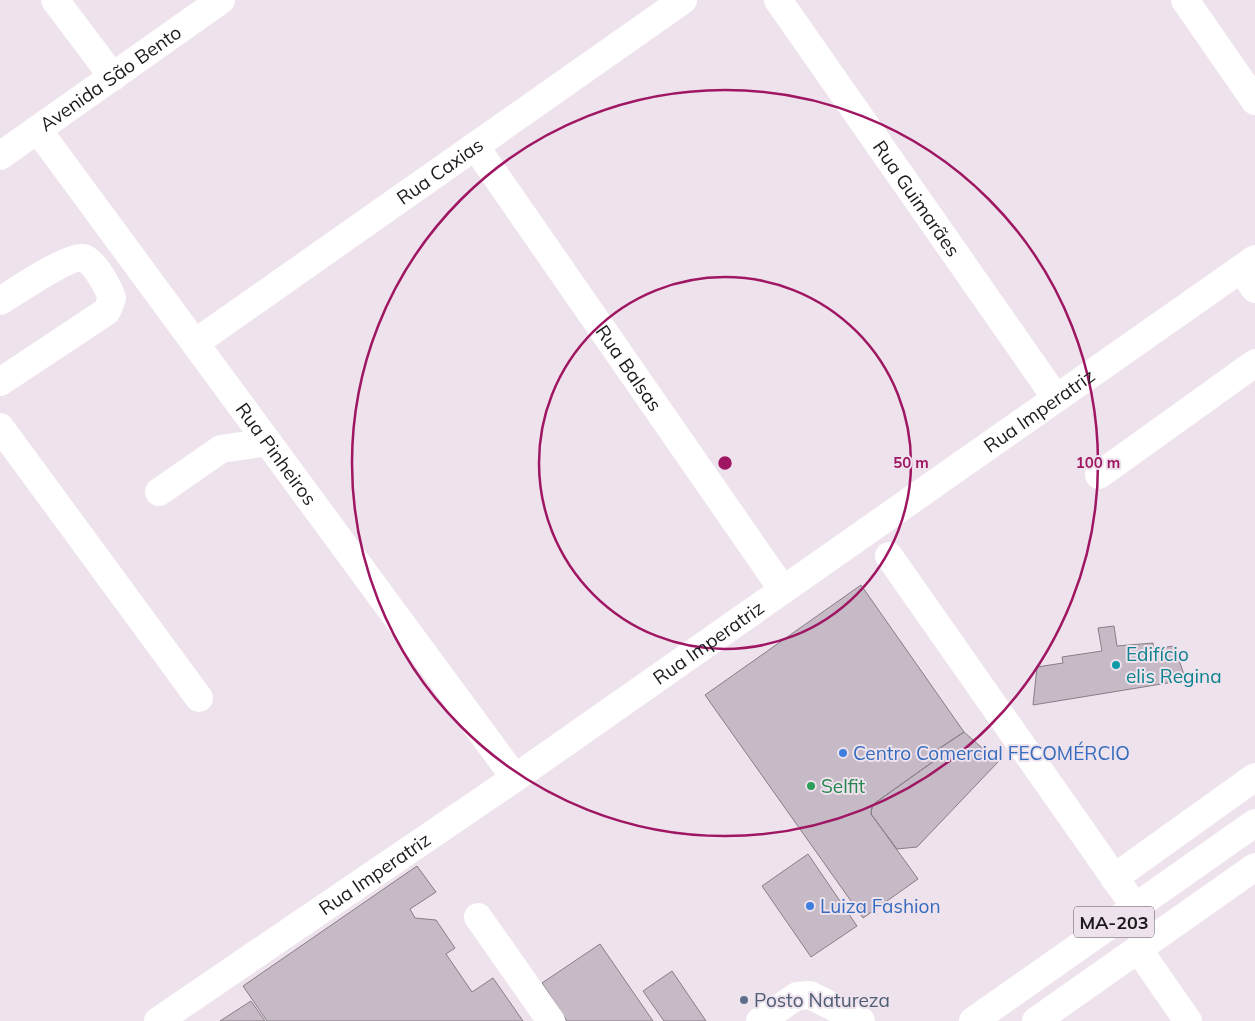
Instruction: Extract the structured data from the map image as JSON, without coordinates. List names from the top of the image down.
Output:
{
  "streets": {
    "street": [
      "Avenida São Bento",
      "Rua Caxias",
      "Rua Guimarães",
      "Rua Balsas",
      "Rua Imperatriz",
      "Rua Pinheiros",
      "MA-203"
    ]
  },
  "crossings": [
    ["Avenida São Bento", "Rua Pinheiros"],
    ["Rua Caxias", "Rua Balsas"],
    ["Rua Caxias", "Rua Pinheiros"],
    ["Rua Guimarães", "Rua Imperatriz"],
    ["Rua Balsas", "Rua Imperatriz"],
    ["Rua Imperatriz", "Rua Pinheiros"]
  ],
  "places": [
    "Edifício elis Regina",
    "Centro Comercial FECOMÉRCIO",
    "Selfit",
    "Luiza Fashion",
    "Posto Natureza"
  ],
  "rings": ["50 m", "100 m"]
}
